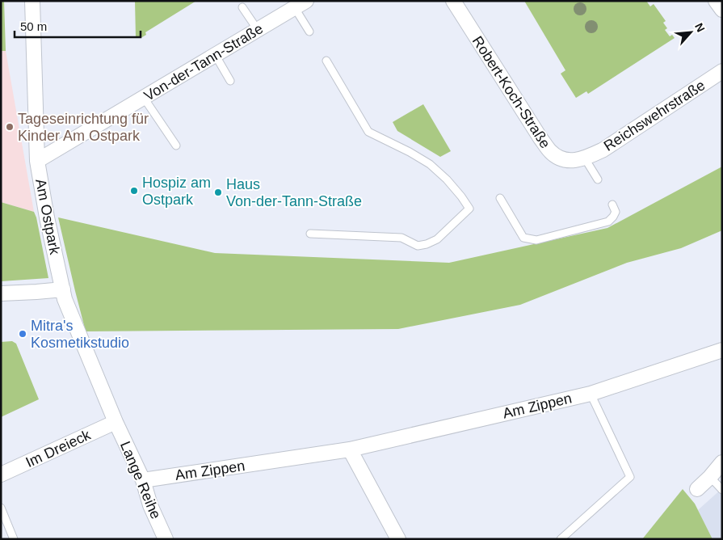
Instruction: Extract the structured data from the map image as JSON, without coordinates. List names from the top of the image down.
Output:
{
  "streets": {
    "street": [
      "Von-der-Tann-Straße",
      "Robert-Koch-Straße",
      "Reichswehrstraße",
      "Am Ostpark",
      "Am Zippen",
      "Im Dreieck",
      "Lange Reihe"
    ]
  },
  "crossings": [
    ["Von-der-Tann-Straße", "Am Ostpark"],
    ["Robert-Koch-Straße", "Reichswehrstraße"],
    ["Am Ostpark", "Im Dreieck"],
    ["Am Ostpark", "Lange Reihe"],
    ["Am Zippen", "Lange Reihe"],
    ["Im Dreieck", "Lange Reihe"]
  ],
  "places": [
    "Tageseinrichtung für Kinder Am Ostpark",
    "Hospiz am Ostpark",
    "Haus Von-der-Tann-Straße",
    "Mitra's Kosmetikstudio"
  ],
  "scale_bar": "50 m",
  "north": "top right"
}
